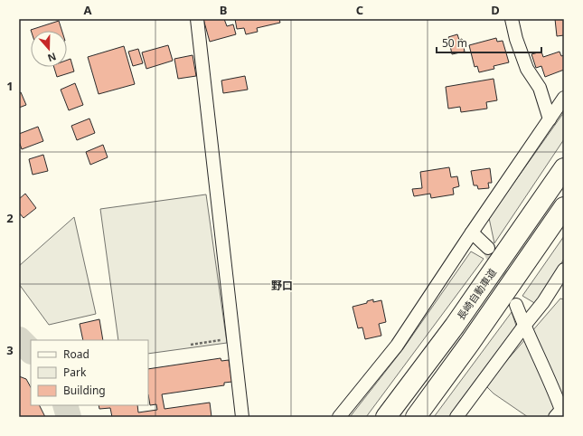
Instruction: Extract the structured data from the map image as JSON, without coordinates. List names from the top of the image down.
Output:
{
  "streets": {
    "highway": ["長崎自動車道"]
  },
  "districts": ["野口"],
  "legend": ["Road", "Park", "Building"],
  "scale_bar": "50 m",
  "north": "bottom",
  "grid": {
    "columns": [
      "A",
      "B",
      "C",
      "D"
    ],
    "rows": ["1", "2", "3"]
  }
}
